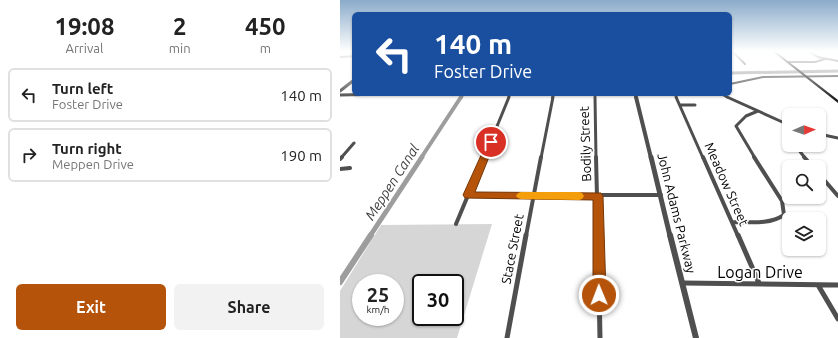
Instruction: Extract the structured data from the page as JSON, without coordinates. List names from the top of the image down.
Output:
{
  "streets": {
    "street": [
      "Bodily Street",
      "Meadow Street",
      "John Adams Parkway",
      "Stace Street",
      "Logan Drive"
    ]
  },
  "crossings": [
    ["Meadow Street", "Logan Drive"],
    ["John Adams Parkway", "Logan Drive"]
  ],
  "water": ["Meppen Canal"],
  "north": "right",
  "page": {
    "eta": [
      "19:08",
      "Arrival",
      "2",
      "min",
      "450",
      "m"
    ],
    "turn": ["140 m", "Foster Drive"],
    "list": [
      {
        "name": "Turn left",
        "note": "Foster Drive",
        "value": "140 m"
      },
      {
        "name": "Turn right",
        "note": "Meppen Drive",
        "value": "190 m"
      }
    ],
    "speed": "25 km/h",
    "limit": "30",
    "buttons": ["Exit", "Share"]
  }
}
